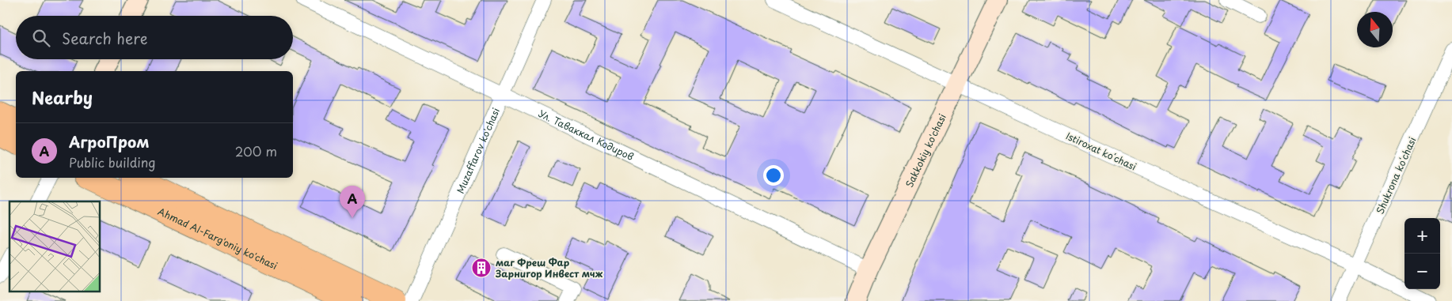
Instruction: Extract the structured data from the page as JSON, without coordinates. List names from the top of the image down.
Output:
{
  "streets": {
    "main road": ["Ahmad Al-Farg'oniy ko'chasi"],
    "street": [
      "Ул. Таваккал Кодиров",
      "Sakkokiy ko'chasi",
      "Muzaffarov ko'chasi",
      "Istiroxat koʻchasi",
      "Shukrona koʻchasi"
    ]
  },
  "crossings": [
    ["Ул. Таваккал Кодиров", "Sakkokiy ko'chasi"],
    ["Ул. Таваккал Кодиров", "Muzaffarov ko'chasi"],
    ["Sakkokiy ko'chasi", "Istiroxat koʻchasi"],
    ["Istiroxat koʻchasi", "Shukrona koʻchasi"]
  ],
  "places": {
    "building": ["маг Фреш Фар Зарнигор Инвест мчж"]
  },
  "north": "top",
  "page": {
    "search": "Search here",
    "heading": "Nearby",
    "list": [
      {
        "mark": "A",
        "name": "АгроПром",
        "note": "Public building",
        "value": "200 m"
      }
    ],
    "pins": "A",
    "map_buttons": ["+", "−"]
  }
}
